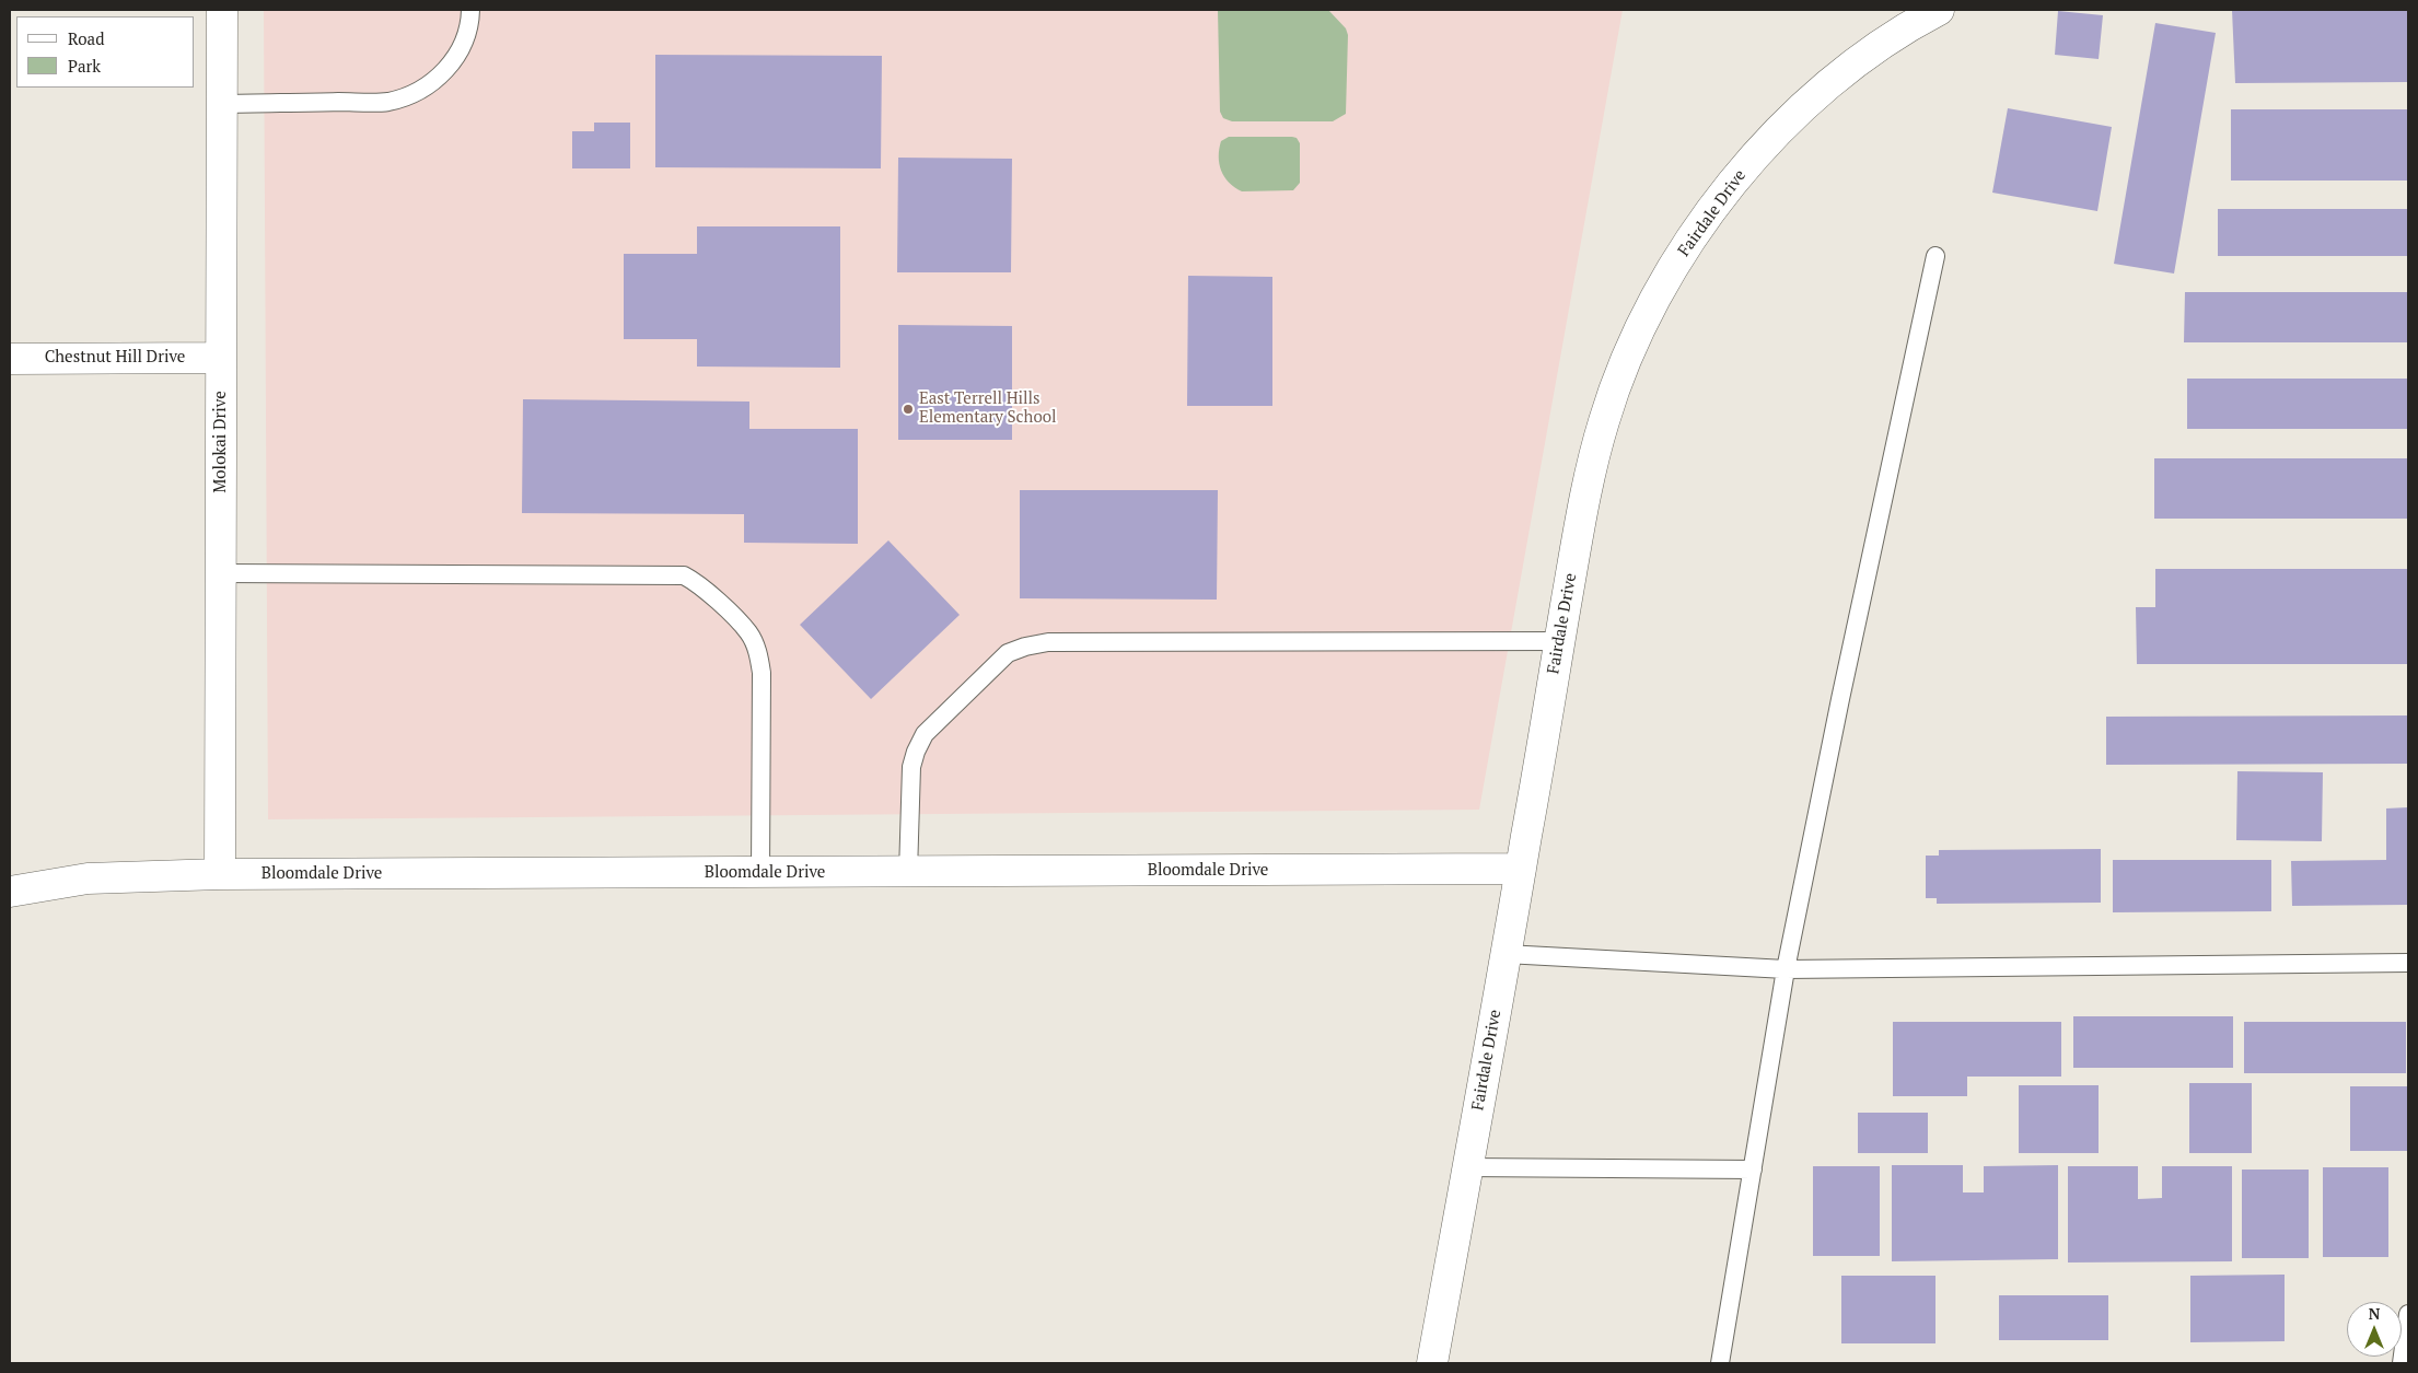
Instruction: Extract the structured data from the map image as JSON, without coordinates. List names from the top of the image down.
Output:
{
  "streets": {
    "street": [
      "Fairdale Drive",
      "Chestnut Hill Drive",
      "Molokai Drive",
      "Bloomdale Drive"
    ]
  },
  "crossings": [
    ["Fairdale Drive", "Bloomdale Drive"],
    ["Chestnut Hill Drive", "Molokai Drive"],
    ["Molokai Drive", "Bloomdale Drive"]
  ],
  "places": ["East Terrell Hills Elementary School"],
  "legend": ["Road", "Park"],
  "north": "top"
}
